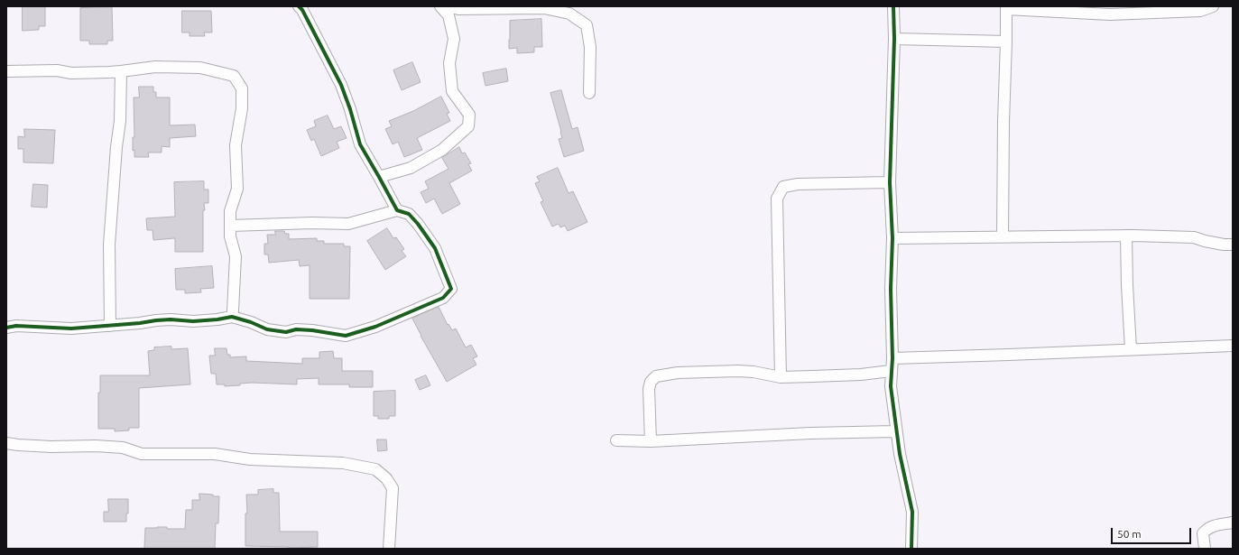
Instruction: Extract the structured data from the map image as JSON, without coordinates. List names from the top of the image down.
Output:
{
  "scale_bar": "50 m"
}
